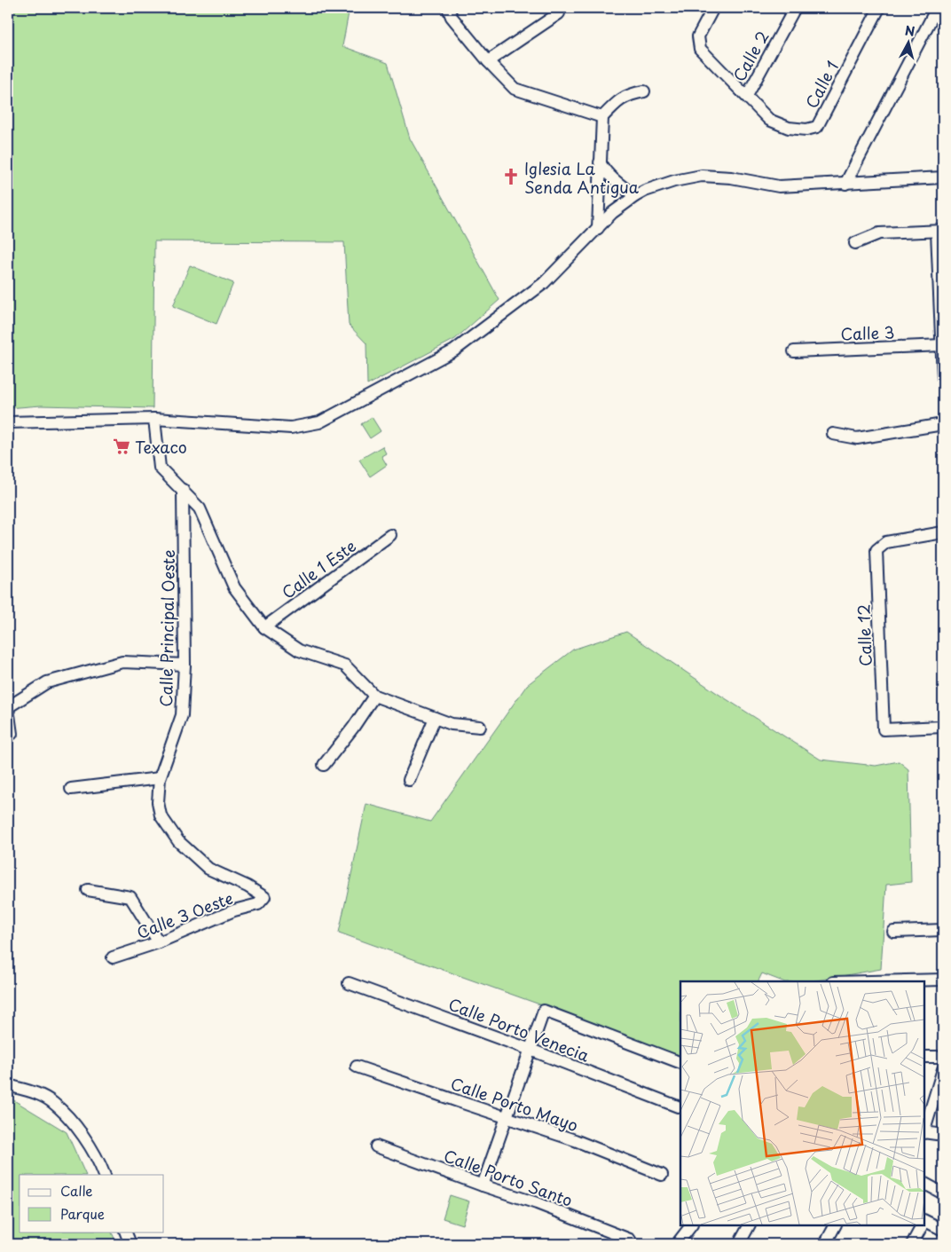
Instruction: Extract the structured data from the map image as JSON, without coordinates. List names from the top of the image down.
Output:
{
  "streets": {
    "street": [
      "Calle 2",
      "Calle 1",
      "Calle 3",
      "Calle 1 Este",
      "Calle Principal Oeste",
      "Calle 12",
      "Calle 3 Oeste",
      "Calle Porto Venecia",
      "Calle Porto Mayo",
      "Calle Porto Santo"
    ]
  },
  "crossings": [
    ["Calle 2", "Calle 1"],
    ["Calle Principal Oeste", "Calle 3 Oeste"]
  ],
  "places": {
    "church": ["Iglesia La Senda Antigua"],
    "supermarket": ["Texaco"]
  },
  "legend": ["Calle", "Parque"],
  "north": "top"
}
